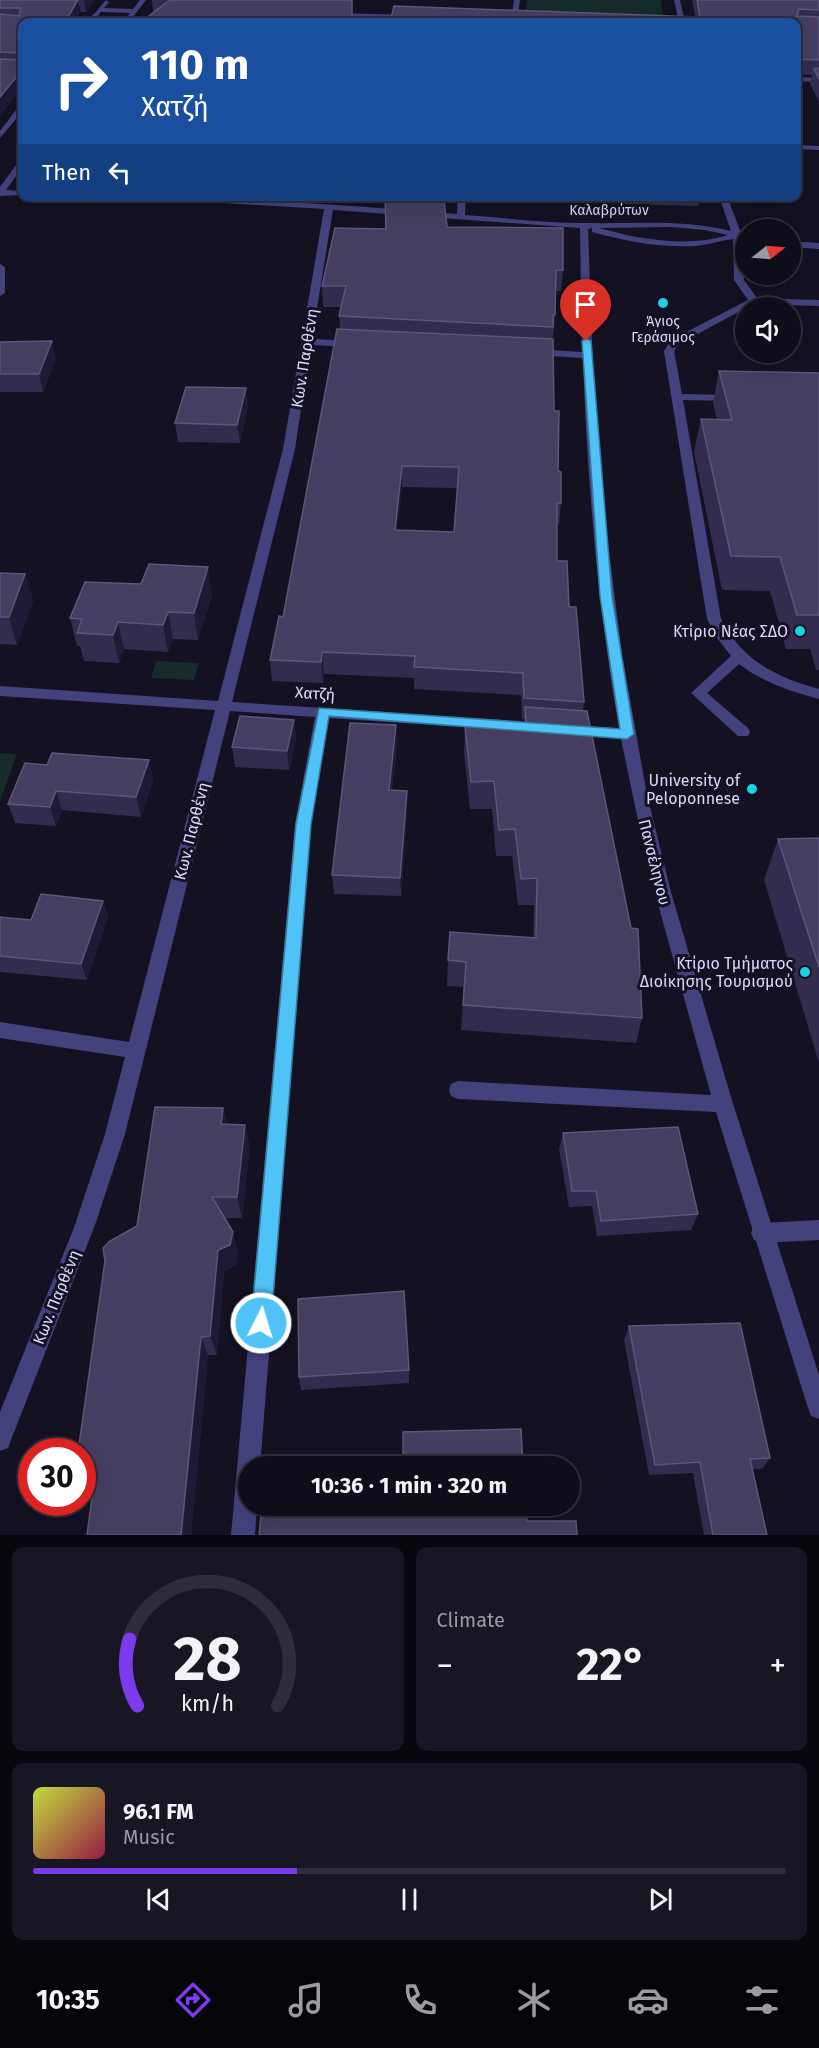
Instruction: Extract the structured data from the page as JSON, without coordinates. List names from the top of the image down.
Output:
{
  "streets": {
    "street": [
      "Καλαβρύτων",
      "Κων. Παρθένη",
      "Χατζή",
      "Πανσέληνου"
    ]
  },
  "crossings": [
    ["Καλαβρύτων", "Κων. Παρθένη"],
    ["Καλαβρύτων", "Πανσέληνου"],
    ["Κων. Παρθένη", "Χατζή"]
  ],
  "places": [
    "Άγιος Γεράσιμος",
    "Κτίριο Νέας ΣΔΟ",
    "University of Peloponnese",
    "Κτίριο Τμήματος Διοίκησης Τουρισμού"
  ],
  "north": "right",
  "page": {
    "turn": ["110 m", "Χατζή"],
    "then": "Then",
    "limit": "30",
    "trip": "10:36 · 1 min · 320 m",
    "tile": "Climate",
    "heat": ["−", "22°", "+"],
    "song": ["96.1 FM", "Music"],
    "tabs": "10:35",
    "gauge": ["28", "km/h"]
  }
}
